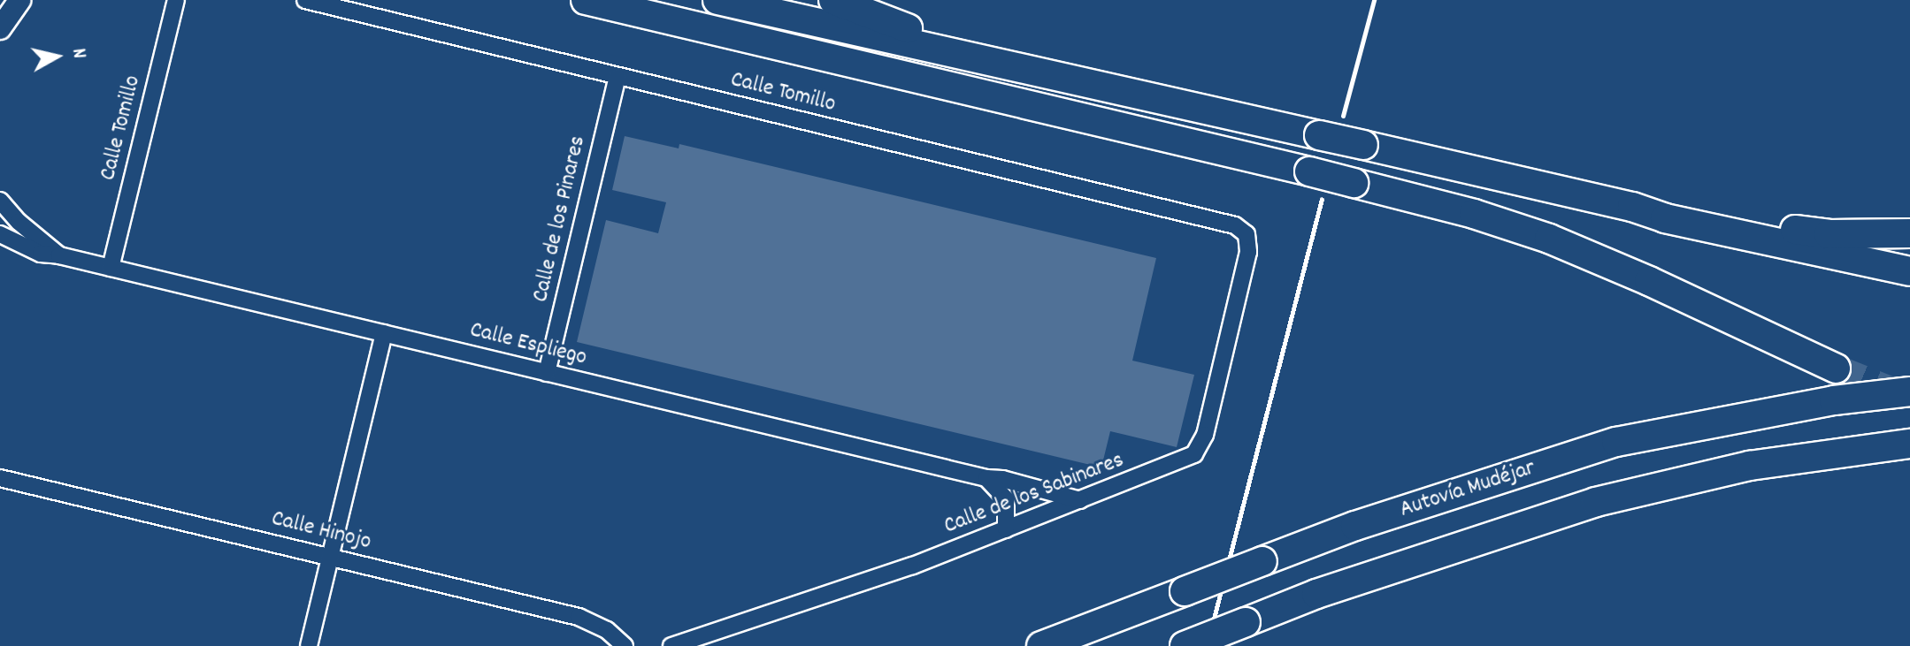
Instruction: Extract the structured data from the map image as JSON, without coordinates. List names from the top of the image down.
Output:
{
  "streets": {
    "highway": ["Autovía Mudéjar"],
    "street": [
      "Calle Tomillo",
      "Calle de los Pinares",
      "Calle Espliego",
      "Calle de los Sabinares",
      "Calle Hinojo"
    ]
  },
  "crossings": [
    ["Calle Tomillo", "Calle de los Pinares"],
    ["Calle Tomillo", "Calle Espliego"],
    ["Calle Tomillo", "Calle de los Sabinares"],
    ["Calle de los Pinares", "Calle Espliego"],
    ["Calle Espliego", "Calle de los Sabinares"]
  ],
  "north": "right"
}
